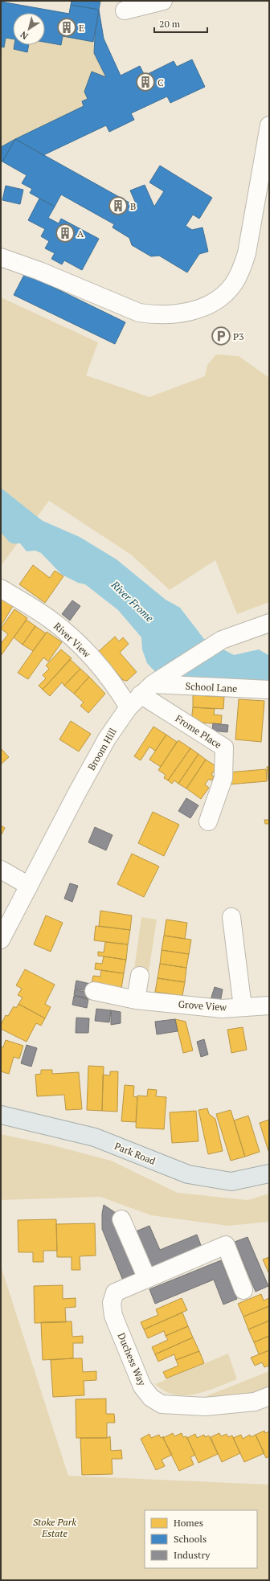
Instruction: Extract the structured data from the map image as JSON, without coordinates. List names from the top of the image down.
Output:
{
  "streets": {
    "main road": ["Park Road"],
    "street": [
      "River View",
      "School Lane",
      "Frome Place",
      "Broom Hill",
      "Grove View",
      "Duchess Way"
    ]
  },
  "crossings": [
    ["River View", "Broom Hill"],
    ["School Lane", "Frome Place"],
    ["School Lane", "Broom Hill"],
    ["Frome Place", "Broom Hill"]
  ],
  "water": ["River Frome"],
  "parks": ["Stoke Park Estate"],
  "places": {
    "building": [
      "E",
      "C",
      "B",
      "A"
    ],
    "parking": ["P3"]
  },
  "legend": ["Homes", "Schools", "Industry"],
  "scale_bar": "20 m",
  "north": "bottom left"
}
